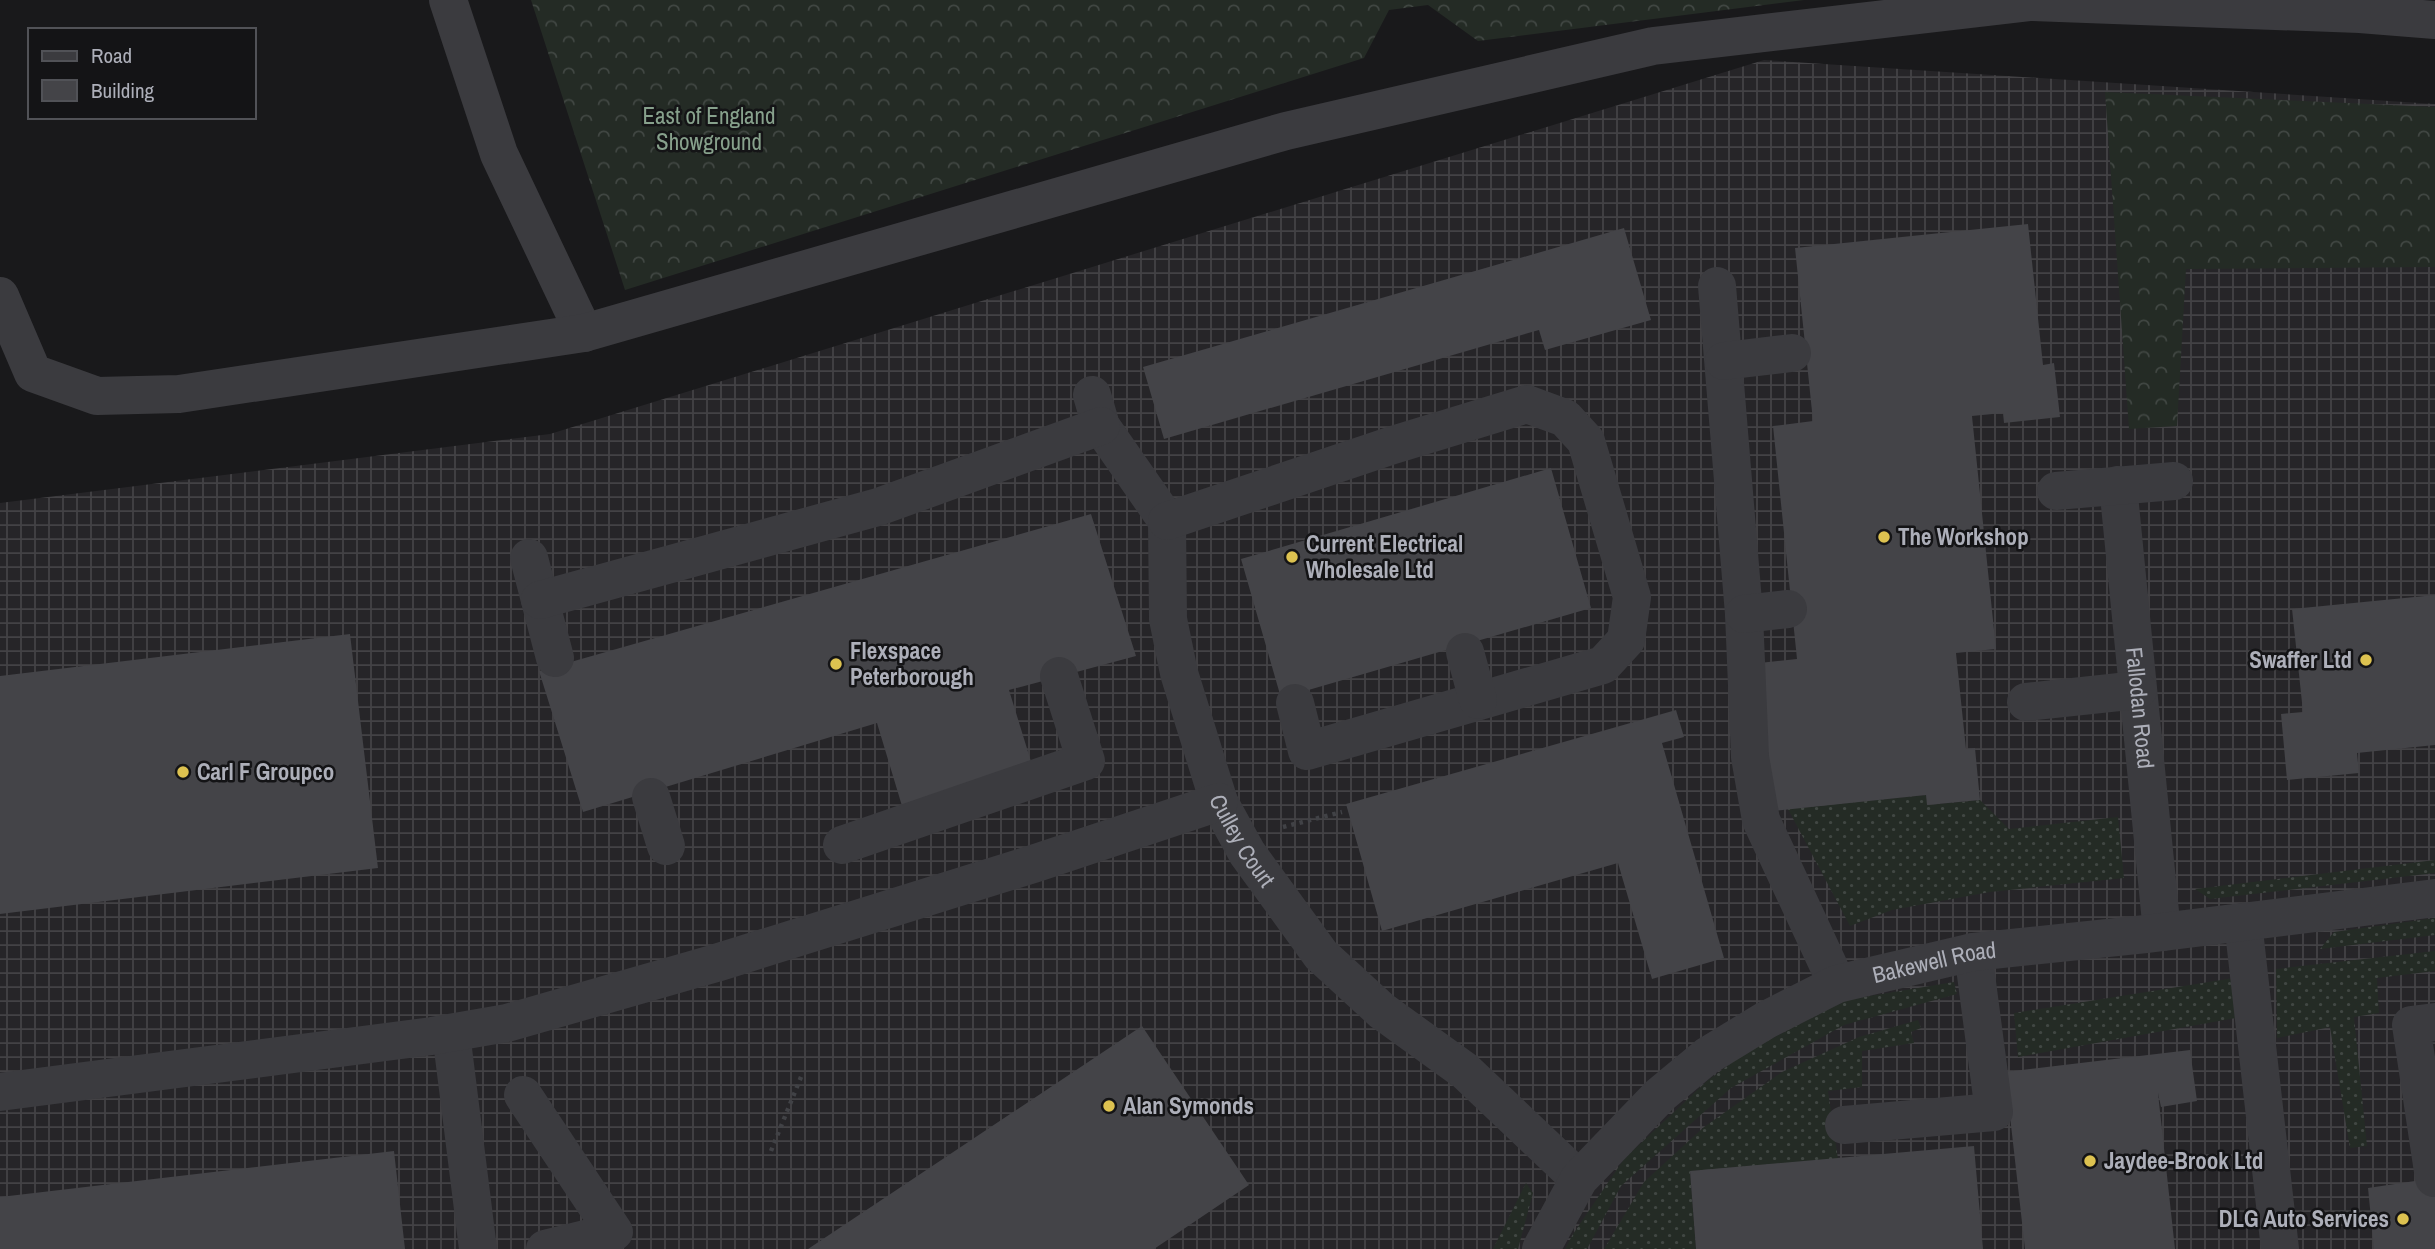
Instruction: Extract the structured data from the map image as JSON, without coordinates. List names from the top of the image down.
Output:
{
  "streets": {
    "street": ["Fallodan Road", "Culley Court", "Bakewell Road"]
  },
  "crossings": [
    ["Fallodan Road", "Bakewell Road"],
    ["Culley Court", "Bakewell Road"]
  ],
  "parks": ["East of England Showground"],
  "places": [
    "The Workshop",
    "Current Electrical Wholesale Ltd",
    "Swaffer Ltd",
    "Flexspace Peterborough",
    "Carl F Groupco",
    "Alan Symonds",
    "Jaydee-Brook Ltd",
    "DLG Auto Services"
  ],
  "legend": ["Road", "Building"]
}
